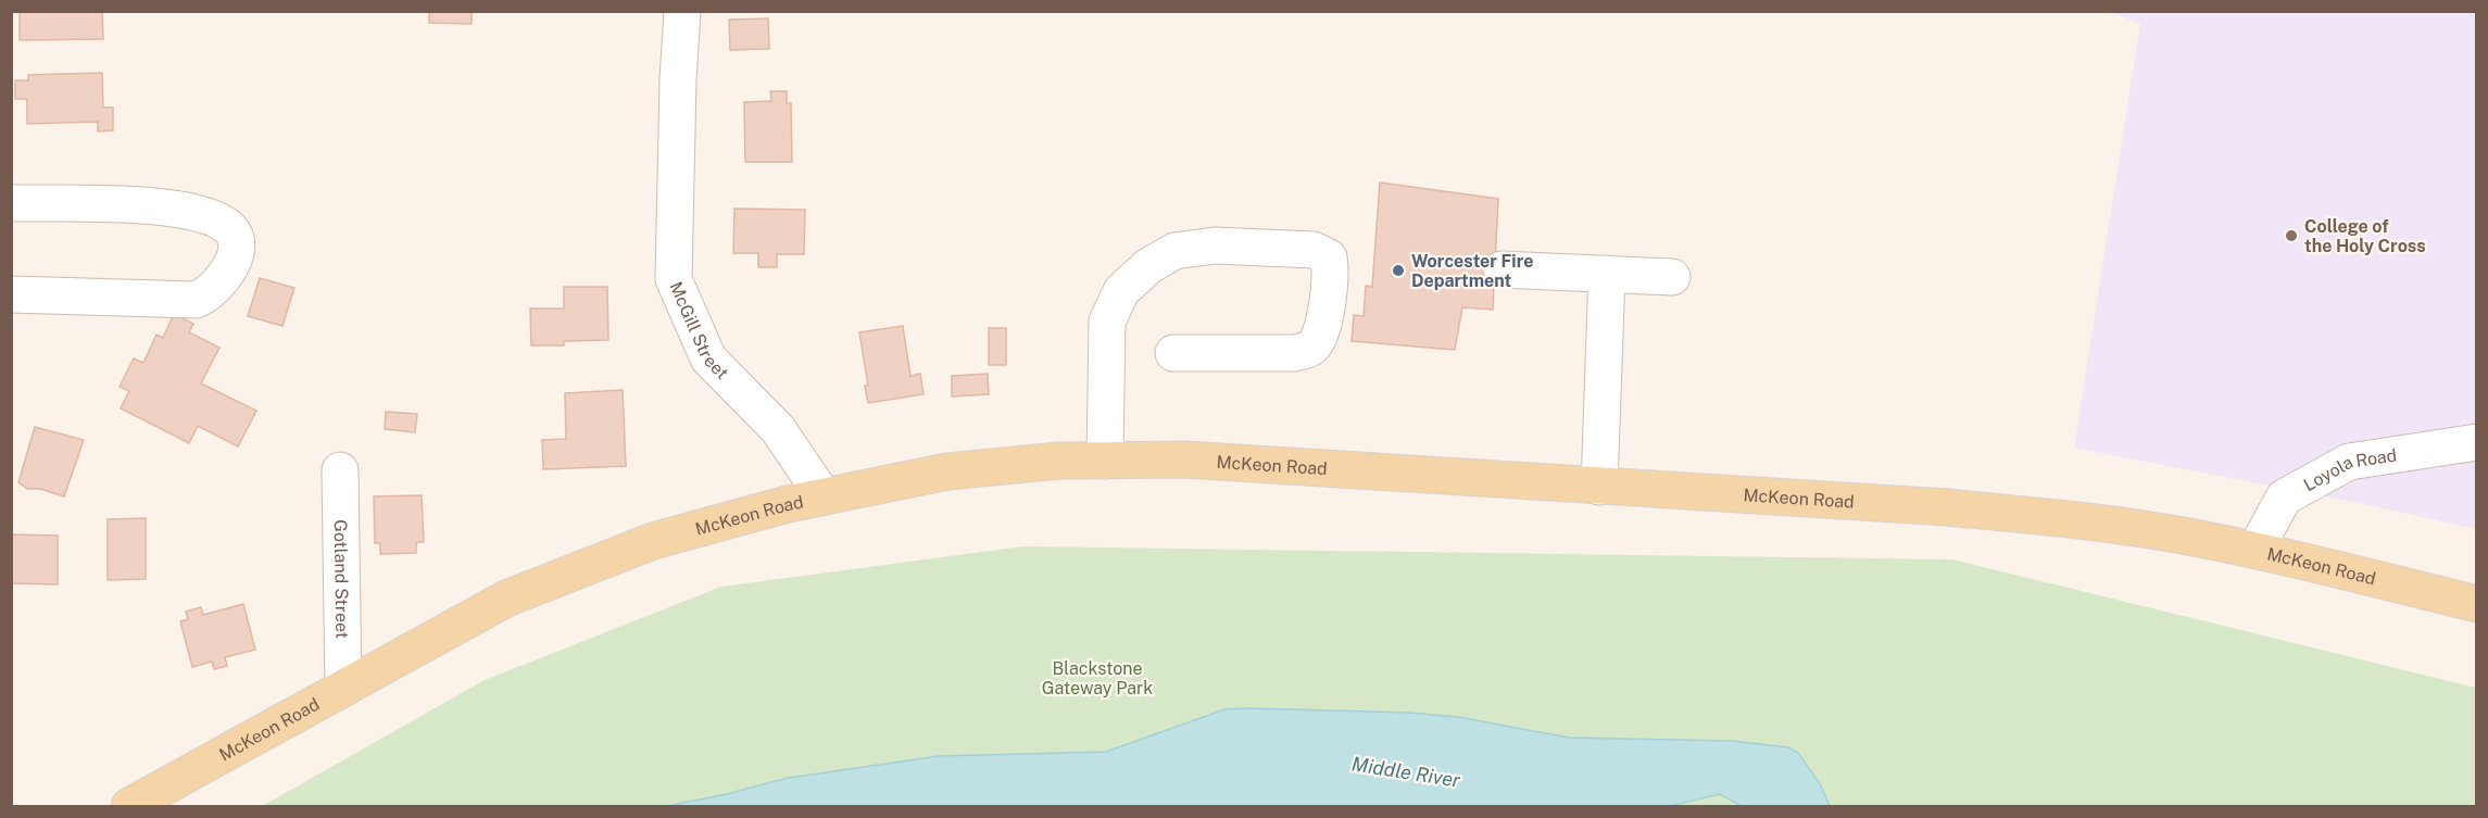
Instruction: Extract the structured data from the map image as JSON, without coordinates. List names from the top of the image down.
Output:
{
  "streets": {
    "main road": ["McKeon Road"],
    "street": ["McGill Street", "Loyola Road", "Gotland Street"]
  },
  "crossings": [
    ["McGill Street", "McKeon Road"],
    ["McKeon Road", "Loyola Road"],
    ["McKeon Road", "Gotland Street"]
  ],
  "water": ["Middle River"],
  "parks": ["Blackstone Gateway Park"],
  "places": ["College of the Holy Cross", "Worcester Fire Department"]
}
